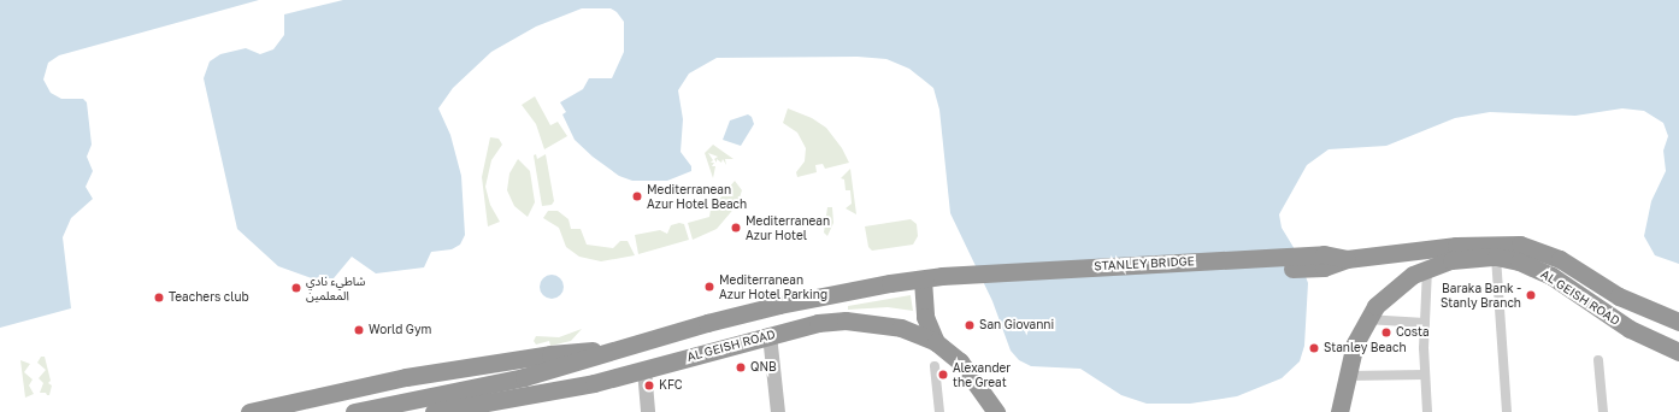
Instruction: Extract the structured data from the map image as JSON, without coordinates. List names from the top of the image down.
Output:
{
  "streets": {
    "highway": ["STANLEY BRIDGE", "AL GEISH ROAD"]
  },
  "crossings": [
    ["STANLEY BRIDGE", "AL GEISH ROAD"]
  ],
  "places": [
    "Mediterranean Azur Hotel Beach",
    "Mediterranean Azur Hotel",
    "Mediterranean Azur Hotel Parking",
    "شاطيء نادي المعلمين",
    "Baraka Bank - Stanly Branch",
    "Teachers club",
    "San Giovanni",
    "World Gym",
    "Costa",
    "Stanley Beach",
    "QNB",
    "Alexander the Great",
    "KFC"
  ]
}
